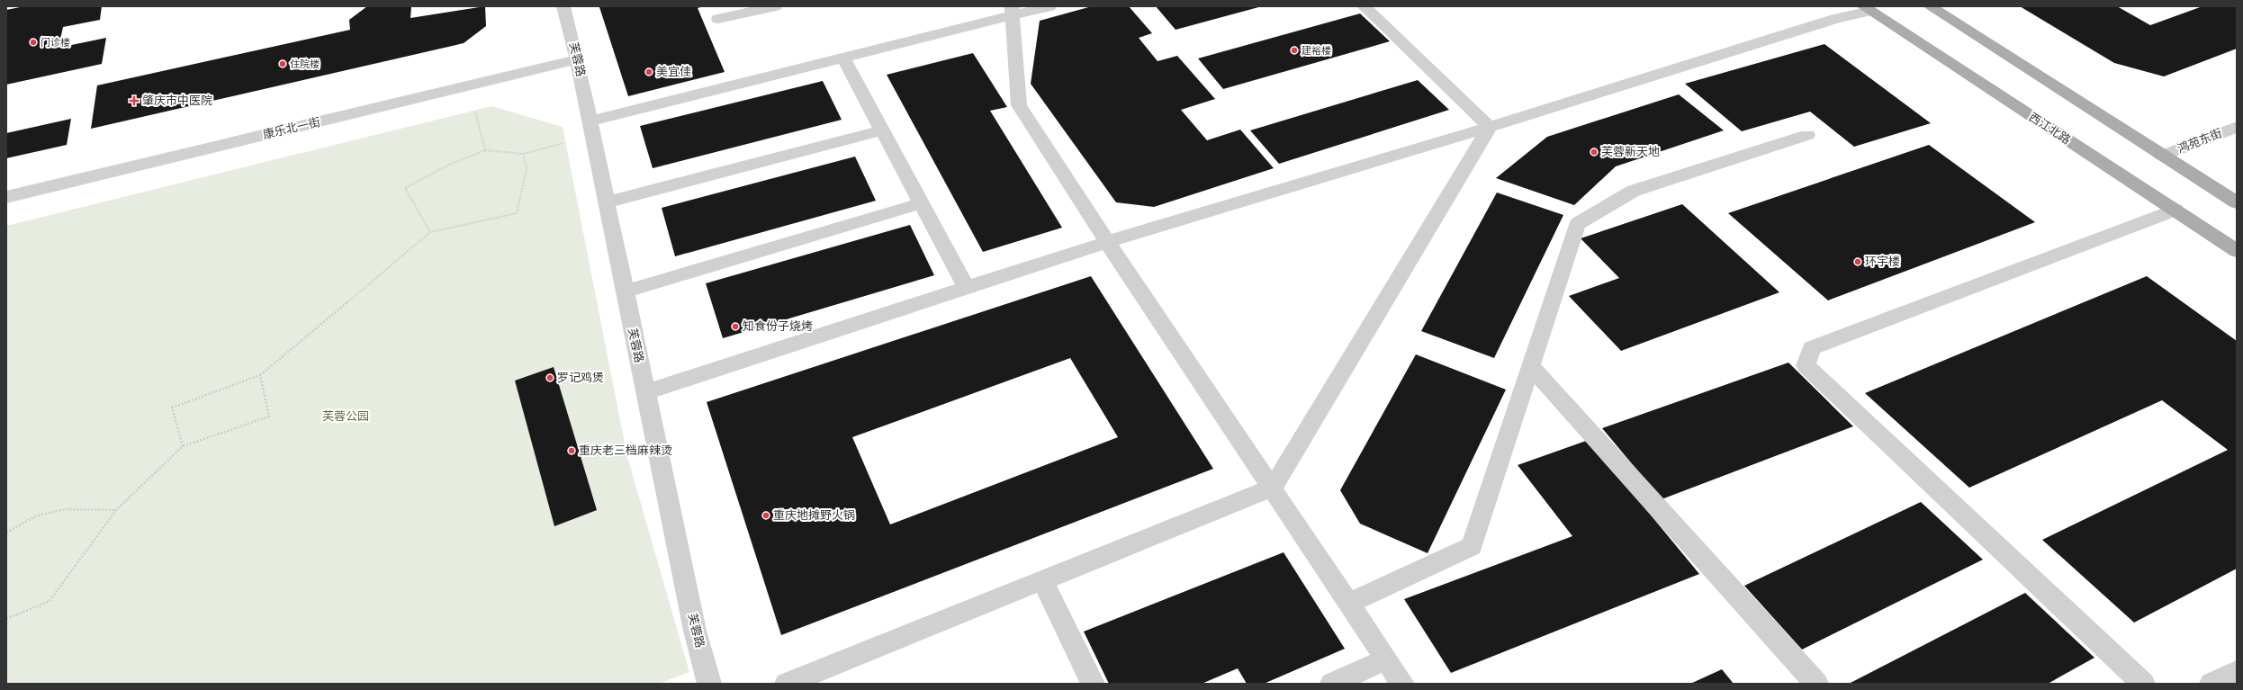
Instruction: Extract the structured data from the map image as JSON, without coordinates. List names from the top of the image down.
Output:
{
  "streets": {
    "main road": ["西江北路"],
    "street": ["芙蓉路", "康乐北一街", "鸿苑东街"]
  },
  "crossings": [
    ["芙蓉路", "康乐北一街"]
  ],
  "parks": ["芙蓉公园"],
  "places": {
    "other": [
      "门诊楼",
      "建裕楼",
      "住院楼",
      "美宜佳",
      "芙蓉新天地",
      "环宇楼",
      "知食份子烧烤",
      "罗记鸡煲",
      "重庆老三档麻辣烫",
      "重庆地摊野火锅"
    ],
    "health": ["肇庆市中医院"]
  }
}
